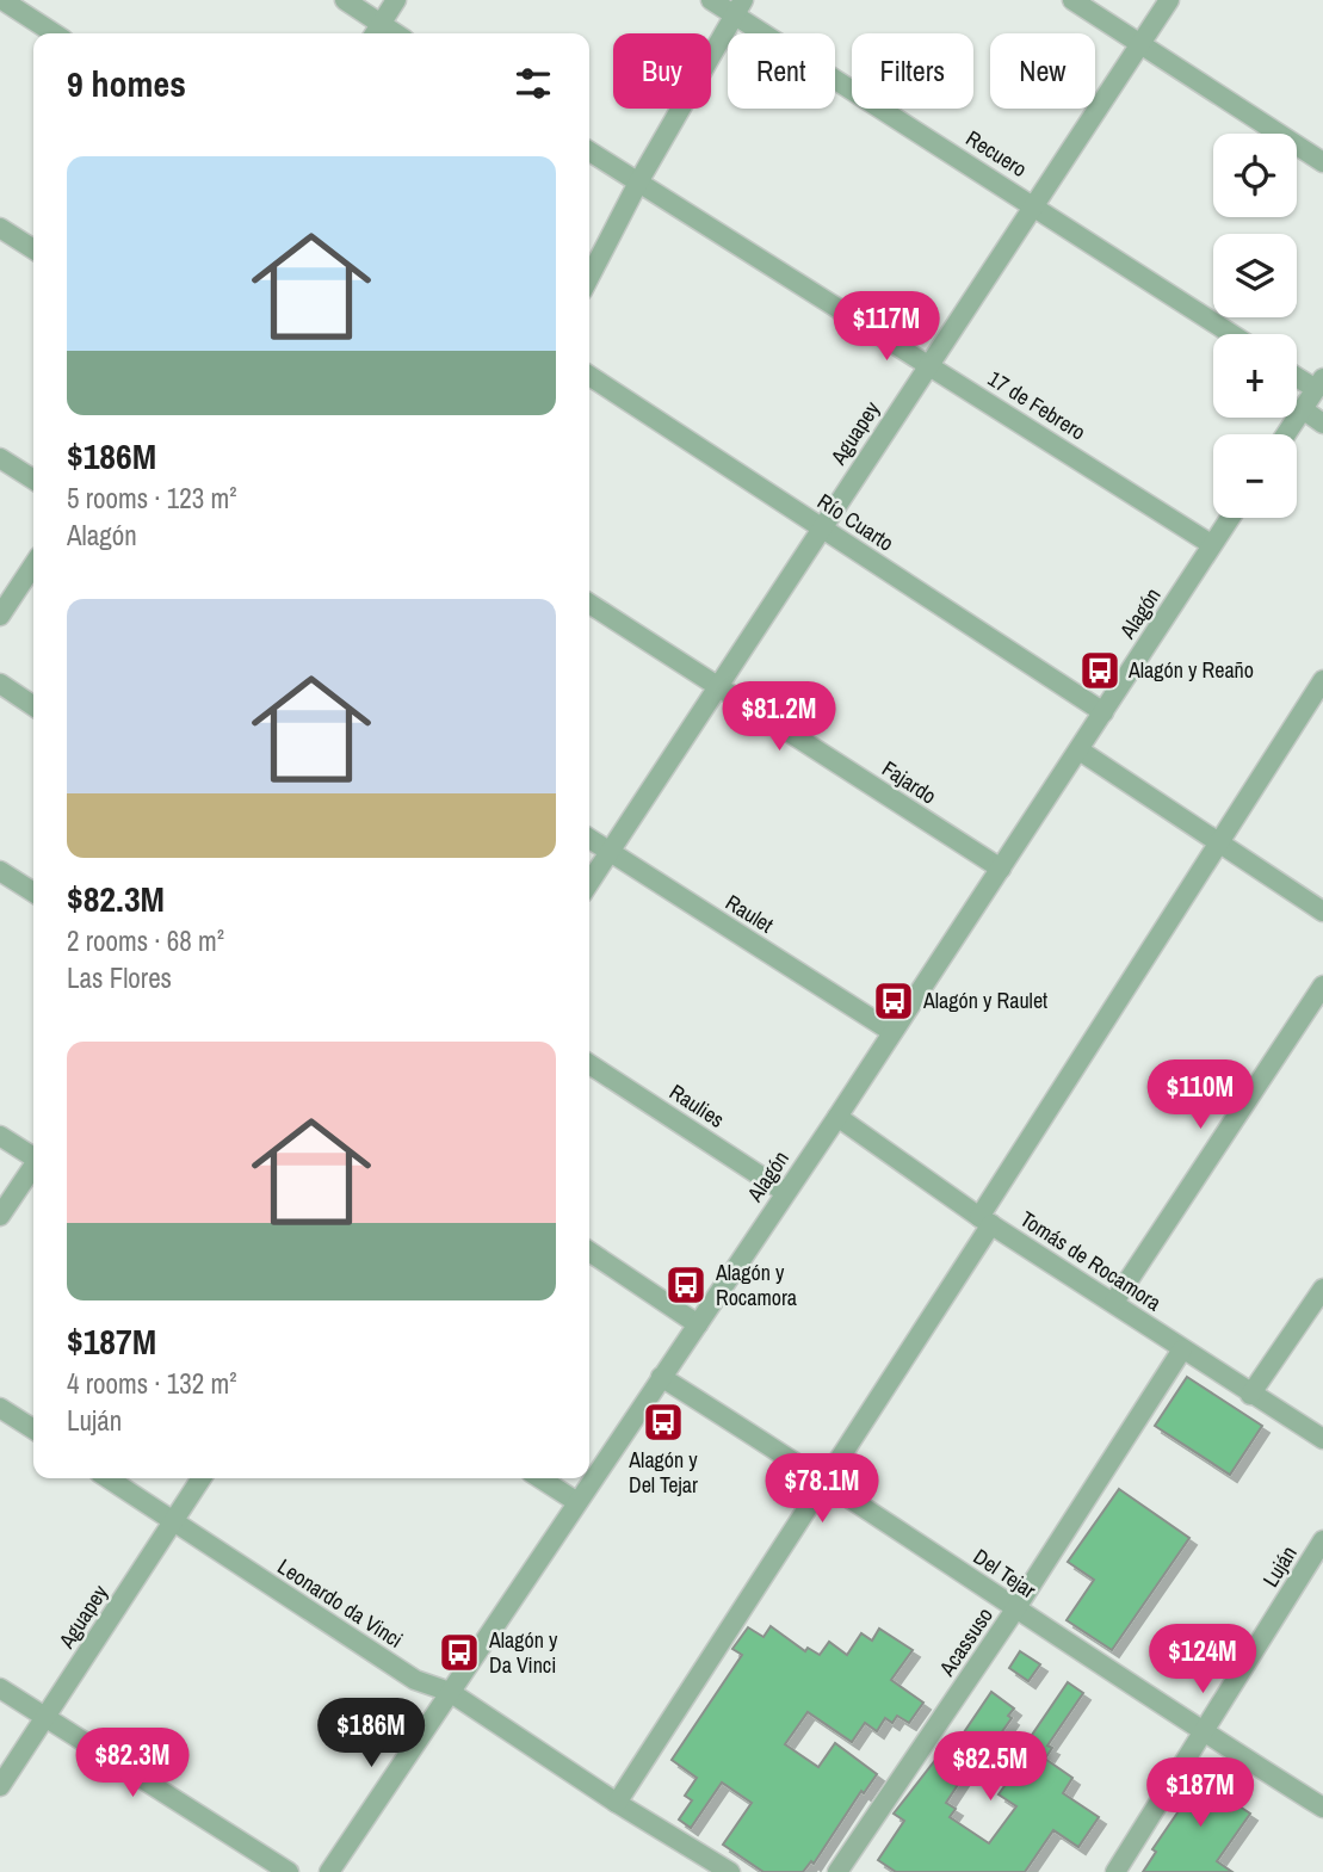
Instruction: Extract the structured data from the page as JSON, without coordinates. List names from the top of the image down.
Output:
{
  "streets": {
    "street": [
      "Recuero",
      "17 de Febrero",
      "Aguapey",
      "Río Cuarto",
      "Alagón",
      "Fajardo",
      "Raulet",
      "Raulies",
      "Tomás de Rocamora",
      "Luján",
      "Del Tejar",
      "Leonardo da Vinci",
      "Acassuso"
    ]
  },
  "crossings": [
    ["Recuero", "Aguapey"],
    ["17 de Febrero", "Aguapey"],
    ["17 de Febrero", "Alagón"],
    ["Aguapey", "Río Cuarto"],
    ["Aguapey", "Fajardo"],
    ["Aguapey", "Raulet"],
    ["Aguapey", "Leonardo da Vinci"],
    ["Río Cuarto", "Alagón"],
    ["Alagón", "Fajardo"],
    ["Alagón", "Raulet"],
    ["Alagón", "Raulies"],
    ["Alagón", "Tomás de Rocamora"],
    ["Alagón", "Del Tejar"],
    ["Alagón", "Leonardo da Vinci"],
    ["Tomás de Rocamora", "Acassuso"],
    ["Luján", "Del Tejar"],
    ["Del Tejar", "Acassuso"]
  ],
  "places": {
    "bus stop": [
      "Alagón y Reaño",
      "Alagón y Raulet",
      "Alagón y Rocamora",
      "Alagón y Del Tejar",
      "Alagón y Da Vinci"
    ]
  },
  "page": {
    "chip": [
      "Buy",
      "Rent",
      "Filters",
      "New"
    ],
    "heading": "9 homes",
    "map_buttons": ["+", "−"],
    "list": [
      {
        "name": "$186M",
        "note": "5 rooms · 123 m² · Alagón"
      },
      {
        "name": "$82.3M",
        "note": "2 rooms · 68 m² · Las Flores"
      },
      {
        "name": "$187M",
        "note": "4 rooms · 132 m² · Luján"
      }
    ],
    "price": [
      "$117M",
      "$81.2M",
      "$110M",
      "$78.1M",
      "$124M",
      "$186M",
      "$82.3M",
      "$82.5M",
      "$187M"
    ]
  }
}
